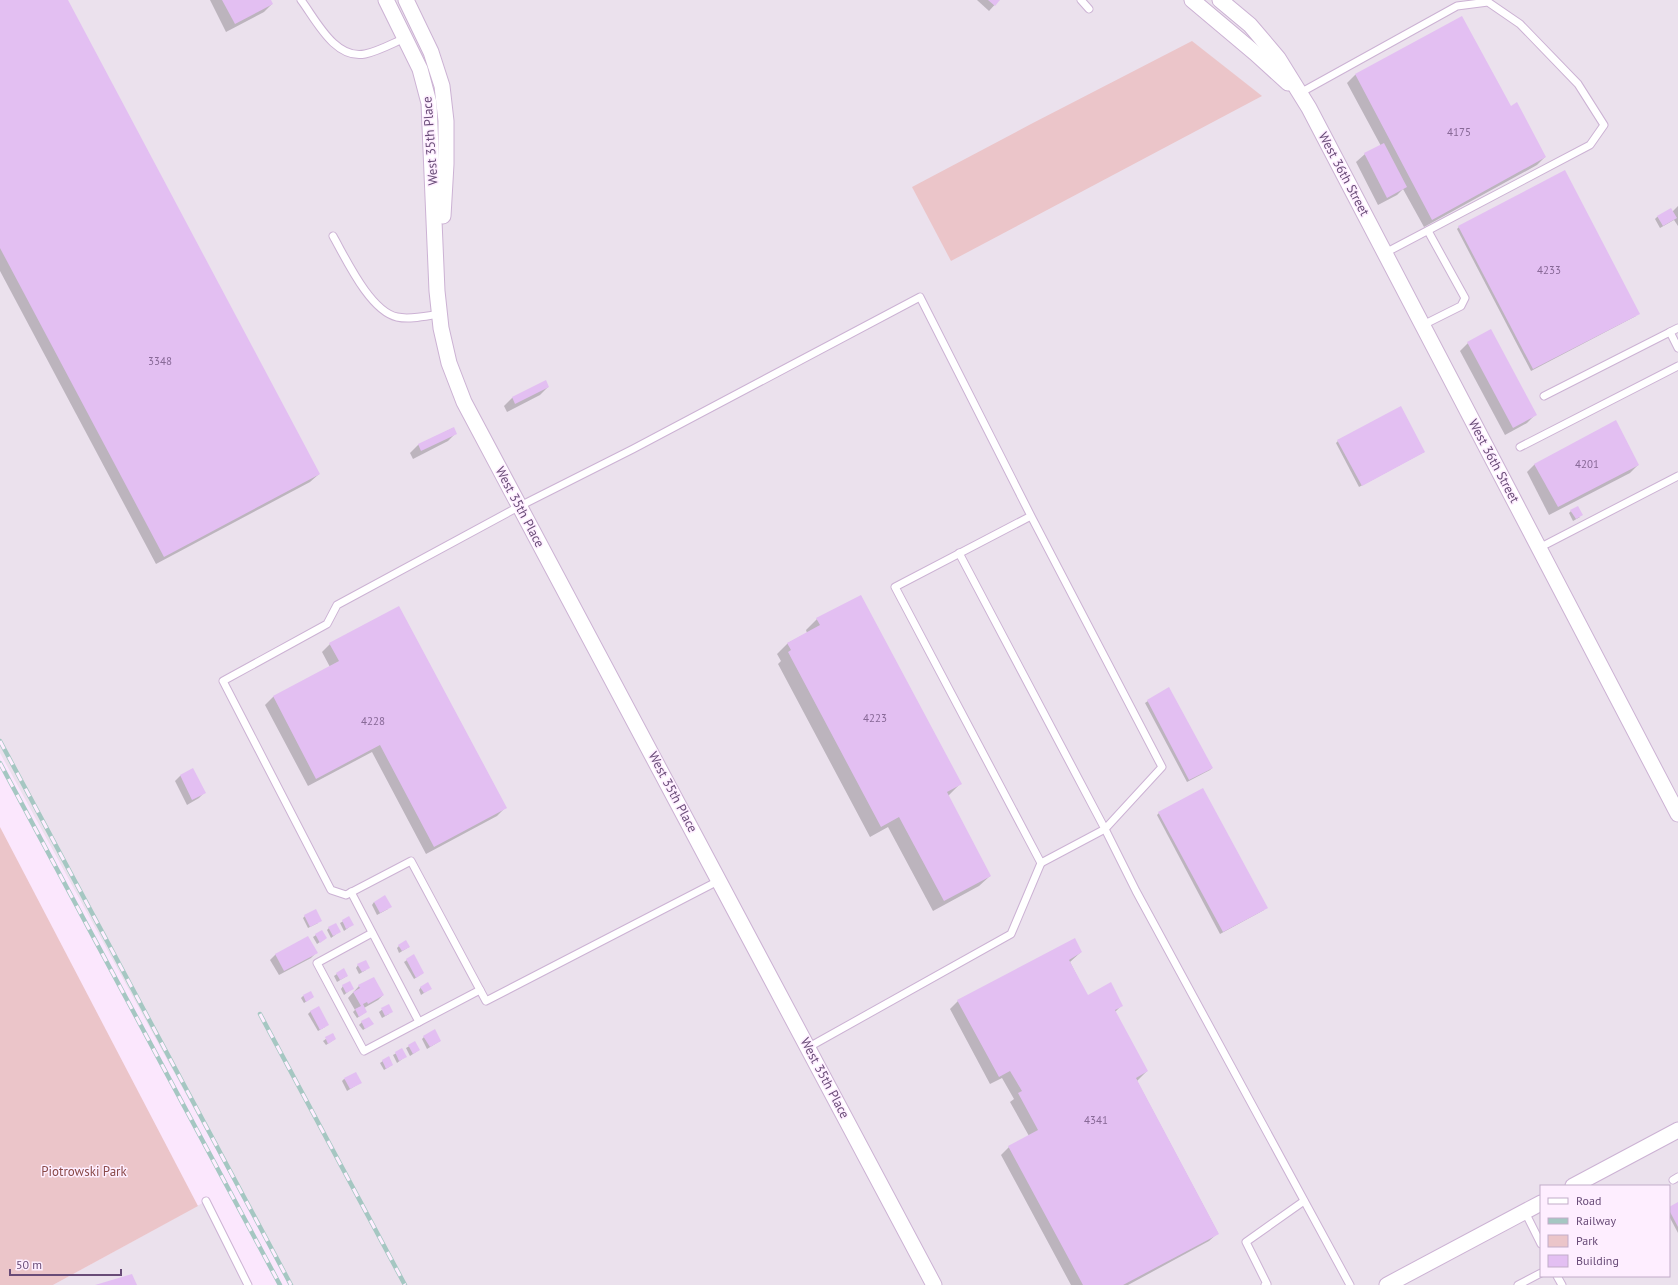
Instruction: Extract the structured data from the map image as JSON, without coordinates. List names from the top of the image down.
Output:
{
  "streets": {
    "street": ["West 35th Place", "West 36th Street"]
  },
  "parks": ["Piotrowski Park"],
  "house_numbers": [
    "4175",
    "4233",
    "3348",
    "4201",
    "4223",
    "4228",
    "4341"
  ],
  "legend": [
    "Road",
    "Railway",
    "Park",
    "Building"
  ],
  "scale_bar": "50 m"
}
